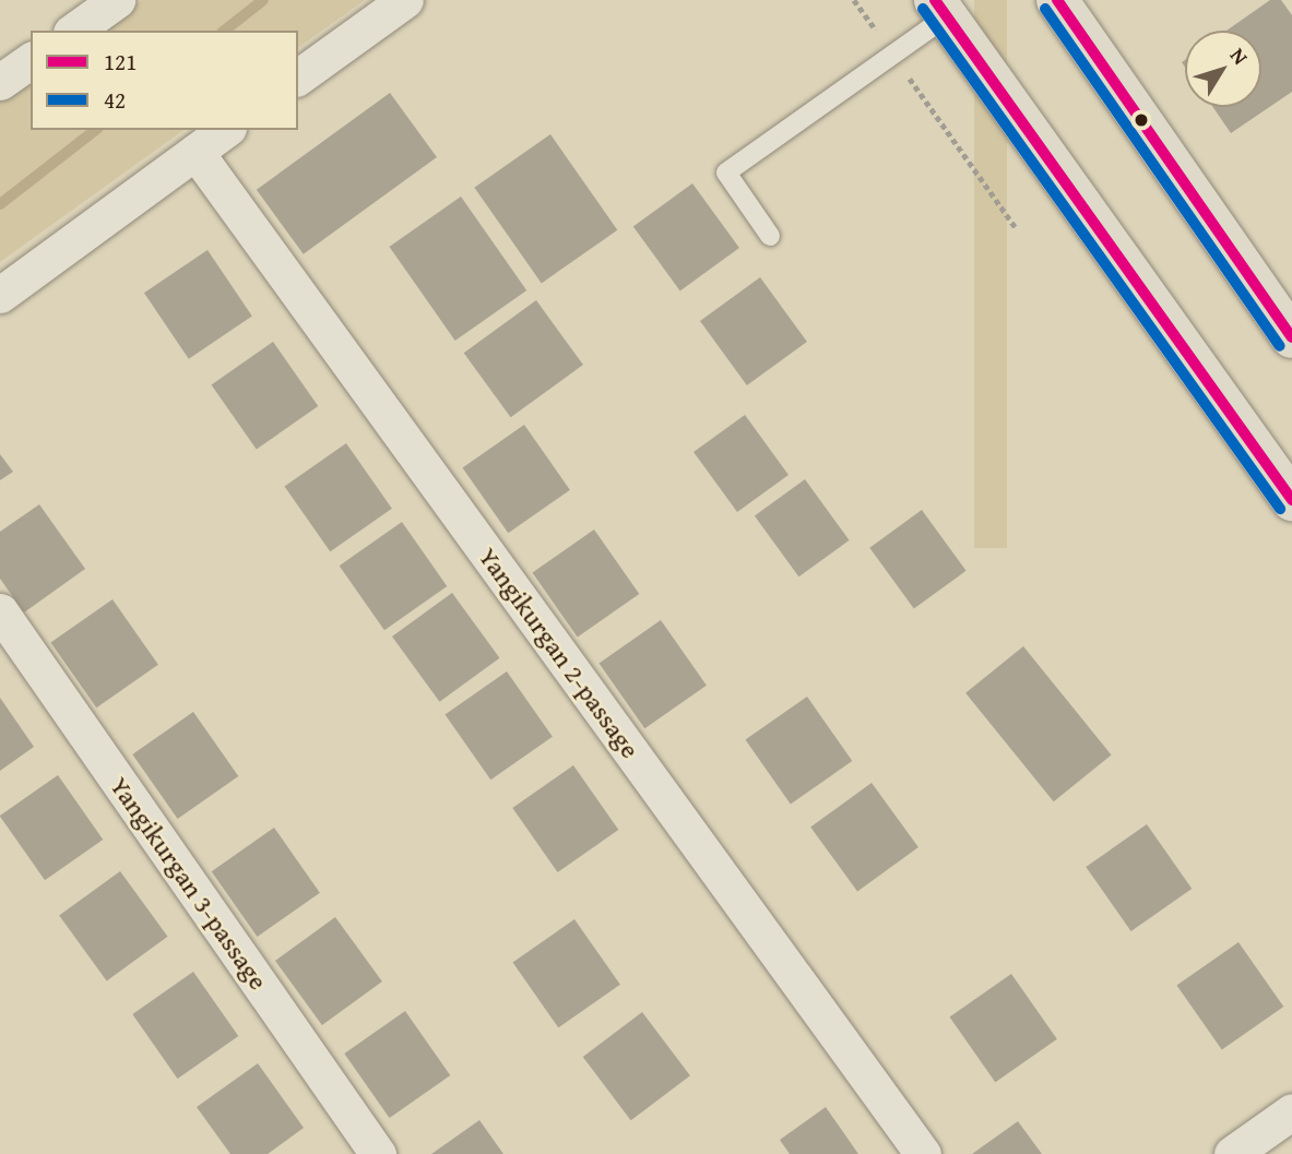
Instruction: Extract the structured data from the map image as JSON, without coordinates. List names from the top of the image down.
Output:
{
  "streets": {
    "street": ["Yangikurgan 2-passage", "Yangikurgan 3-passage"]
  },
  "lines": ["transit line 121", "transit line 42"],
  "legend": ["121", "42"],
  "north": "top right"
}
